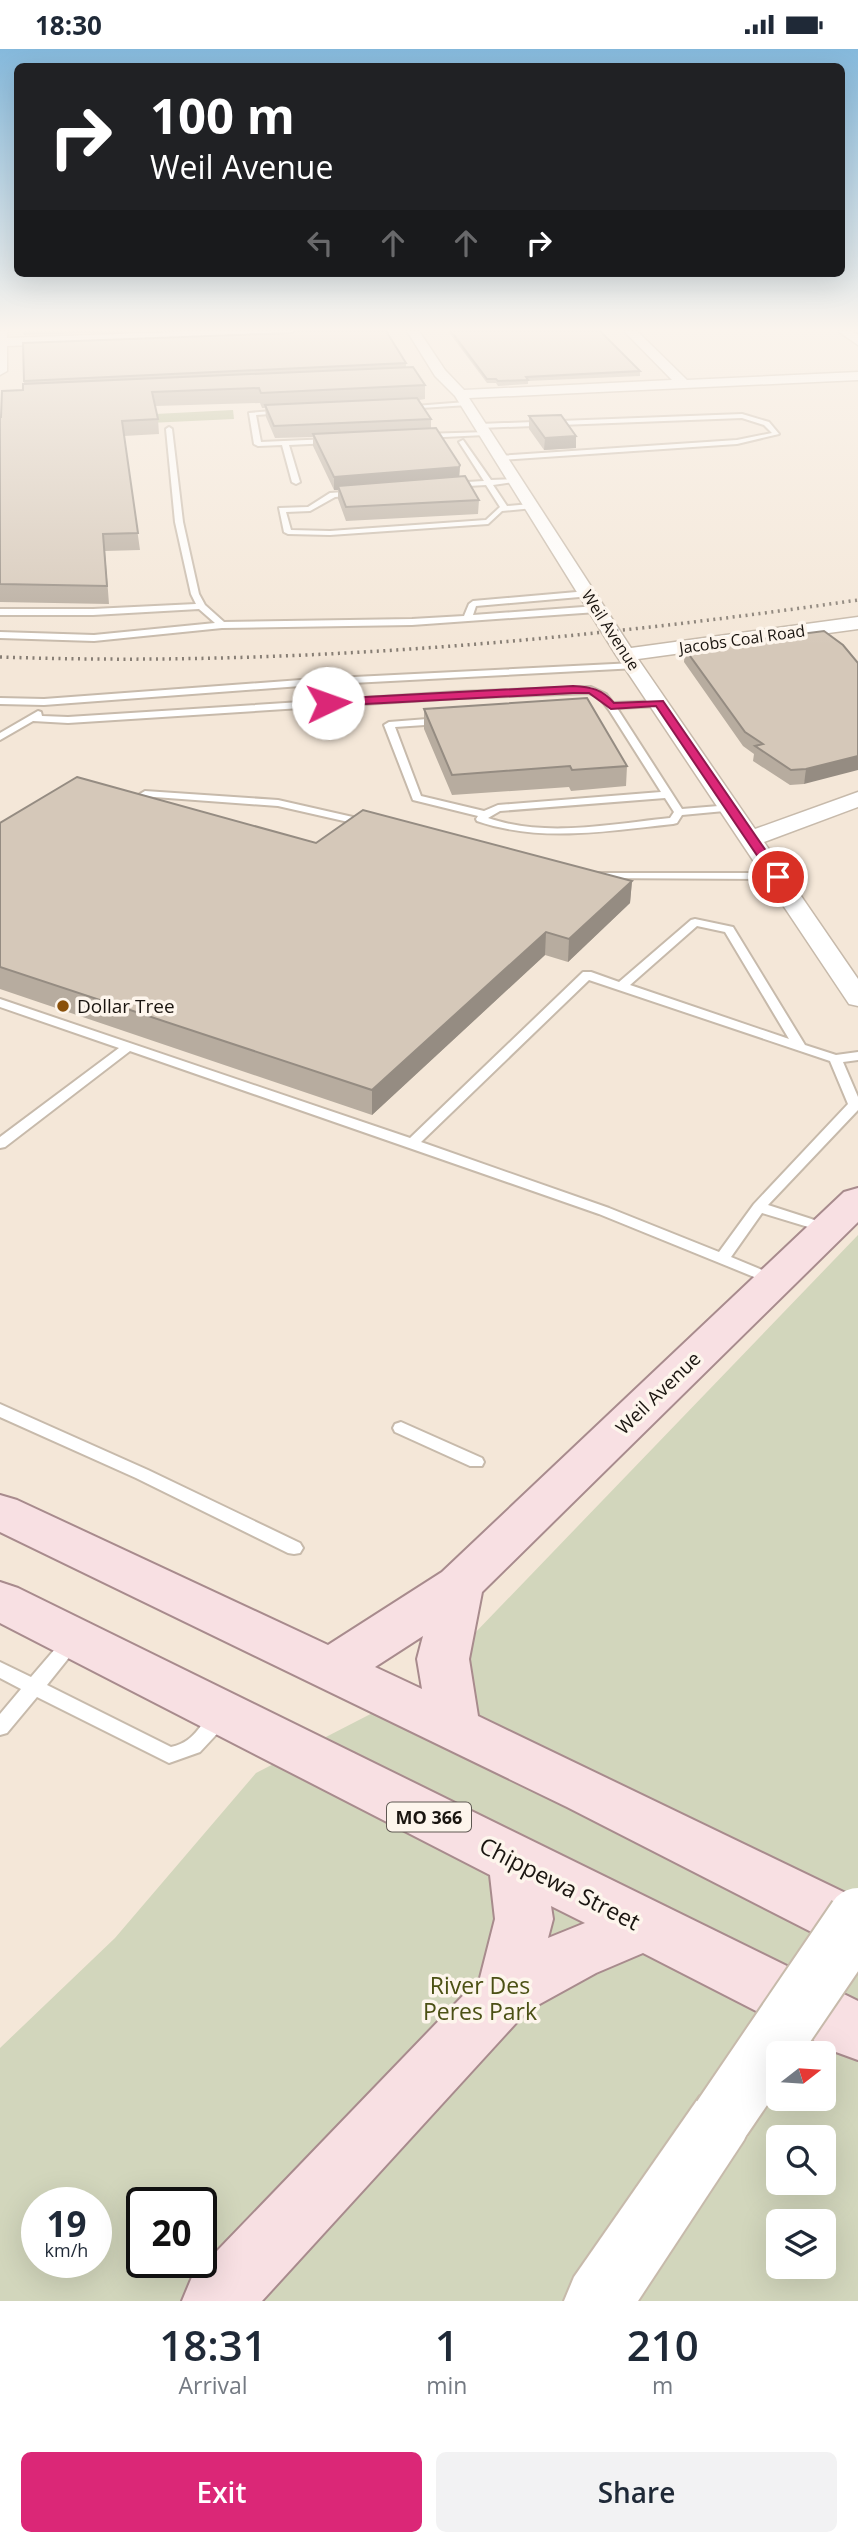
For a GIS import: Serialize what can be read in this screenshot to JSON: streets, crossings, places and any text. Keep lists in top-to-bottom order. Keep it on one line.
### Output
{"streets":{"main road":["Weil Avenue","MO 366","Chippewa Street"],"street":["Jacobs Coal Road"]},"crossings":[["Weil Avenue","Jacobs Coal Road"]],"parks":["River Des Peres Park"],"places":["Dollar Tree"],"north":"right","page":{"status":"18:30","turn":["100 m","Weil Avenue"],"speed":"19 km/h","limit":"20","eta":["18:31","Arrival","1","min","210","m"],"buttons":["Exit","Share"]}}
